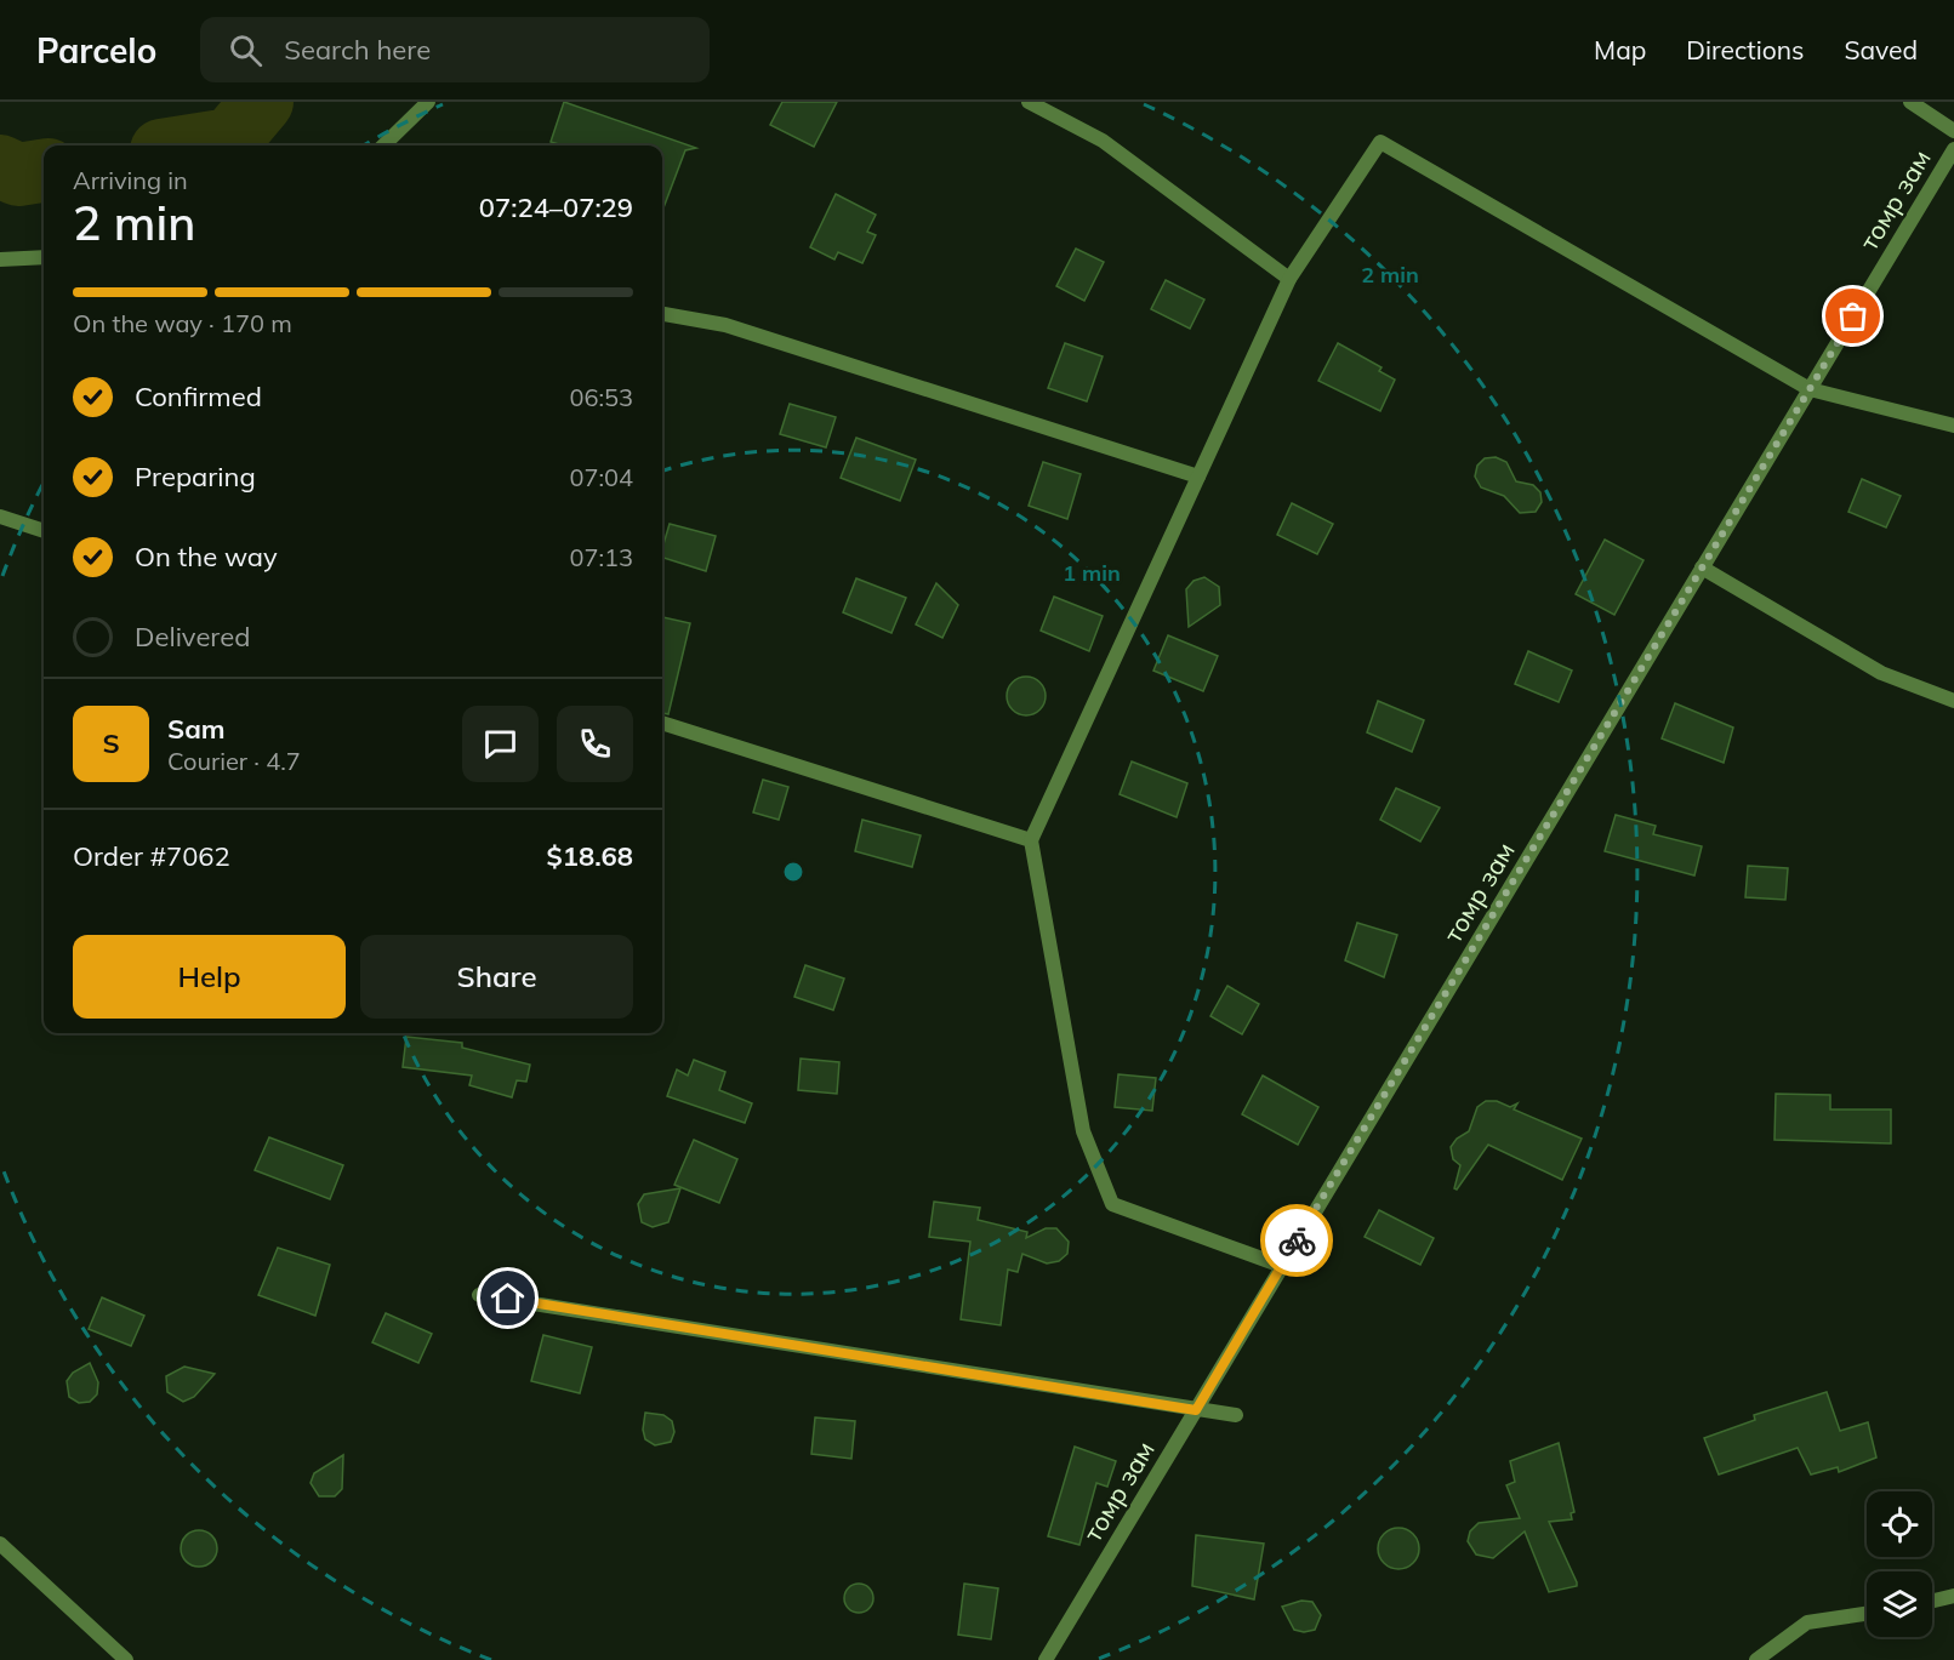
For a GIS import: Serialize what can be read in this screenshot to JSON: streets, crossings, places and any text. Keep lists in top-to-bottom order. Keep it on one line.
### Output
{"streets":{"street":["томр зам"]},"page":{"header":"Parcelo","search":"Search here","nav":["Map","Directions","Saved"],"heading":["2 min","Arriving in","07:24–07:29"],"panel":["Sam","Courier · 4.7","Order #7062","$18.68"],"bar":"On the way · 170 m","list":[["Confirmed","06:53"],["Preparing","07:04"],["On the way","07:13"],"Delivered"],"round":"S","buttons":["Help","Share"]},"rings":["2 min","1 min"]}
